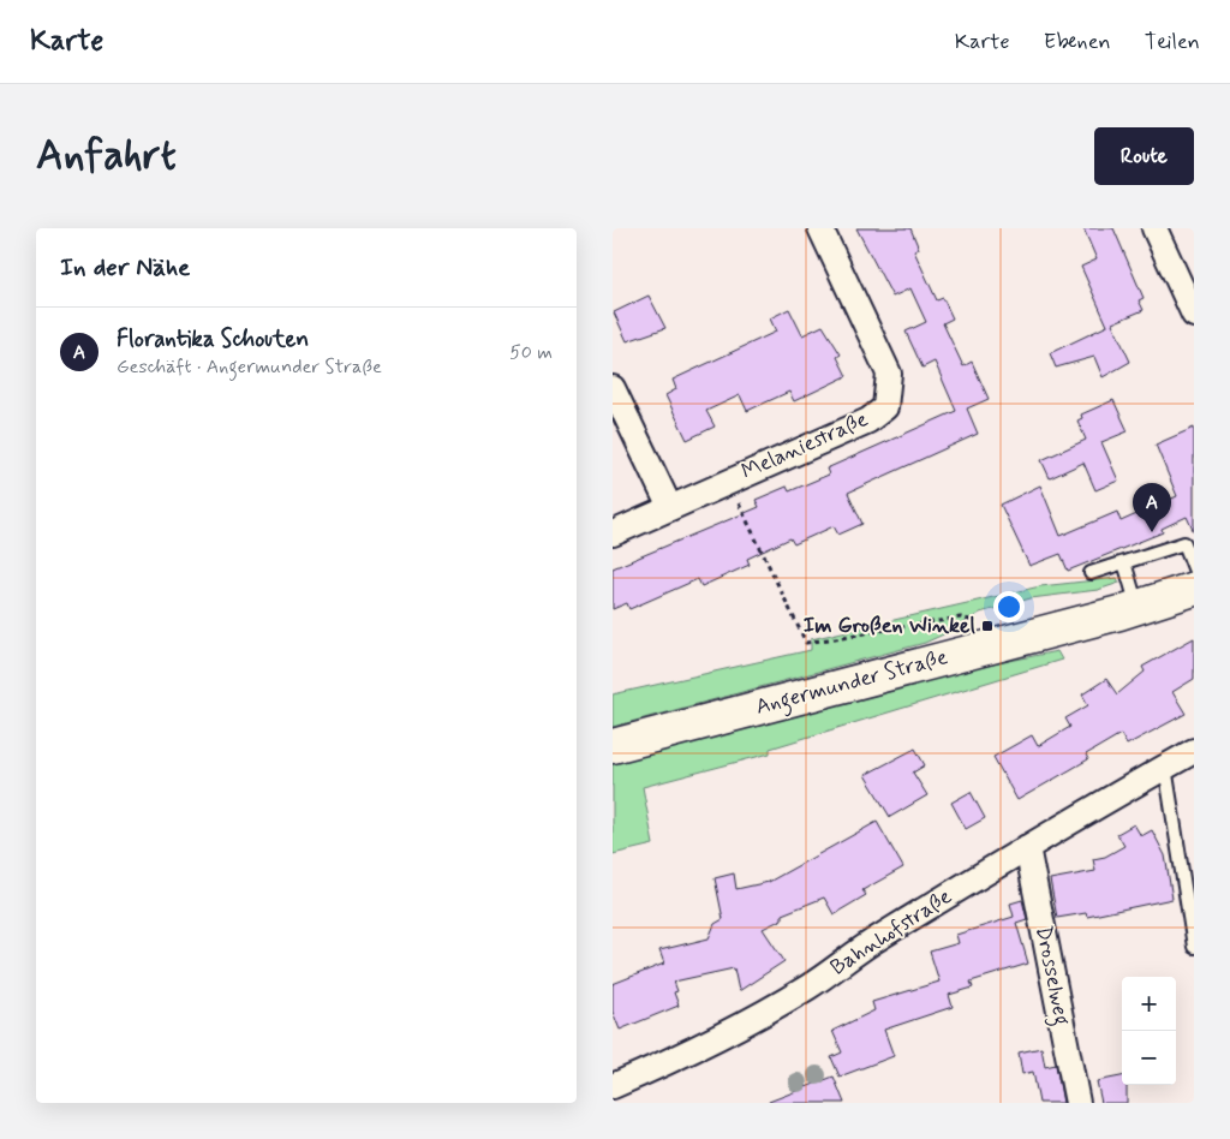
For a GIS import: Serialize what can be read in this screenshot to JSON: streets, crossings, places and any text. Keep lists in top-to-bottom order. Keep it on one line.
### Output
{"streets":{"main road":["Angermunder Straße"],"street":["Melaniestraße","Bahnhofstraße","Drosselweg"]},"crossings":[["Bahnhofstraße","Drosselweg"]],"places":{"transit":["Im Großen Winkel"]},"page":{"header":"Karte","nav":["Karte","Ebenen","Teilen"],"buttons":"Route","title":"Anfahrt","heading":"In der Nähe","list":[{"mark":"A","name":"Florantika Schouten","note":"Geschäft · Angermunder Straße","value":"50 m"}],"pins":"A","map_buttons":["+","−"]}}
